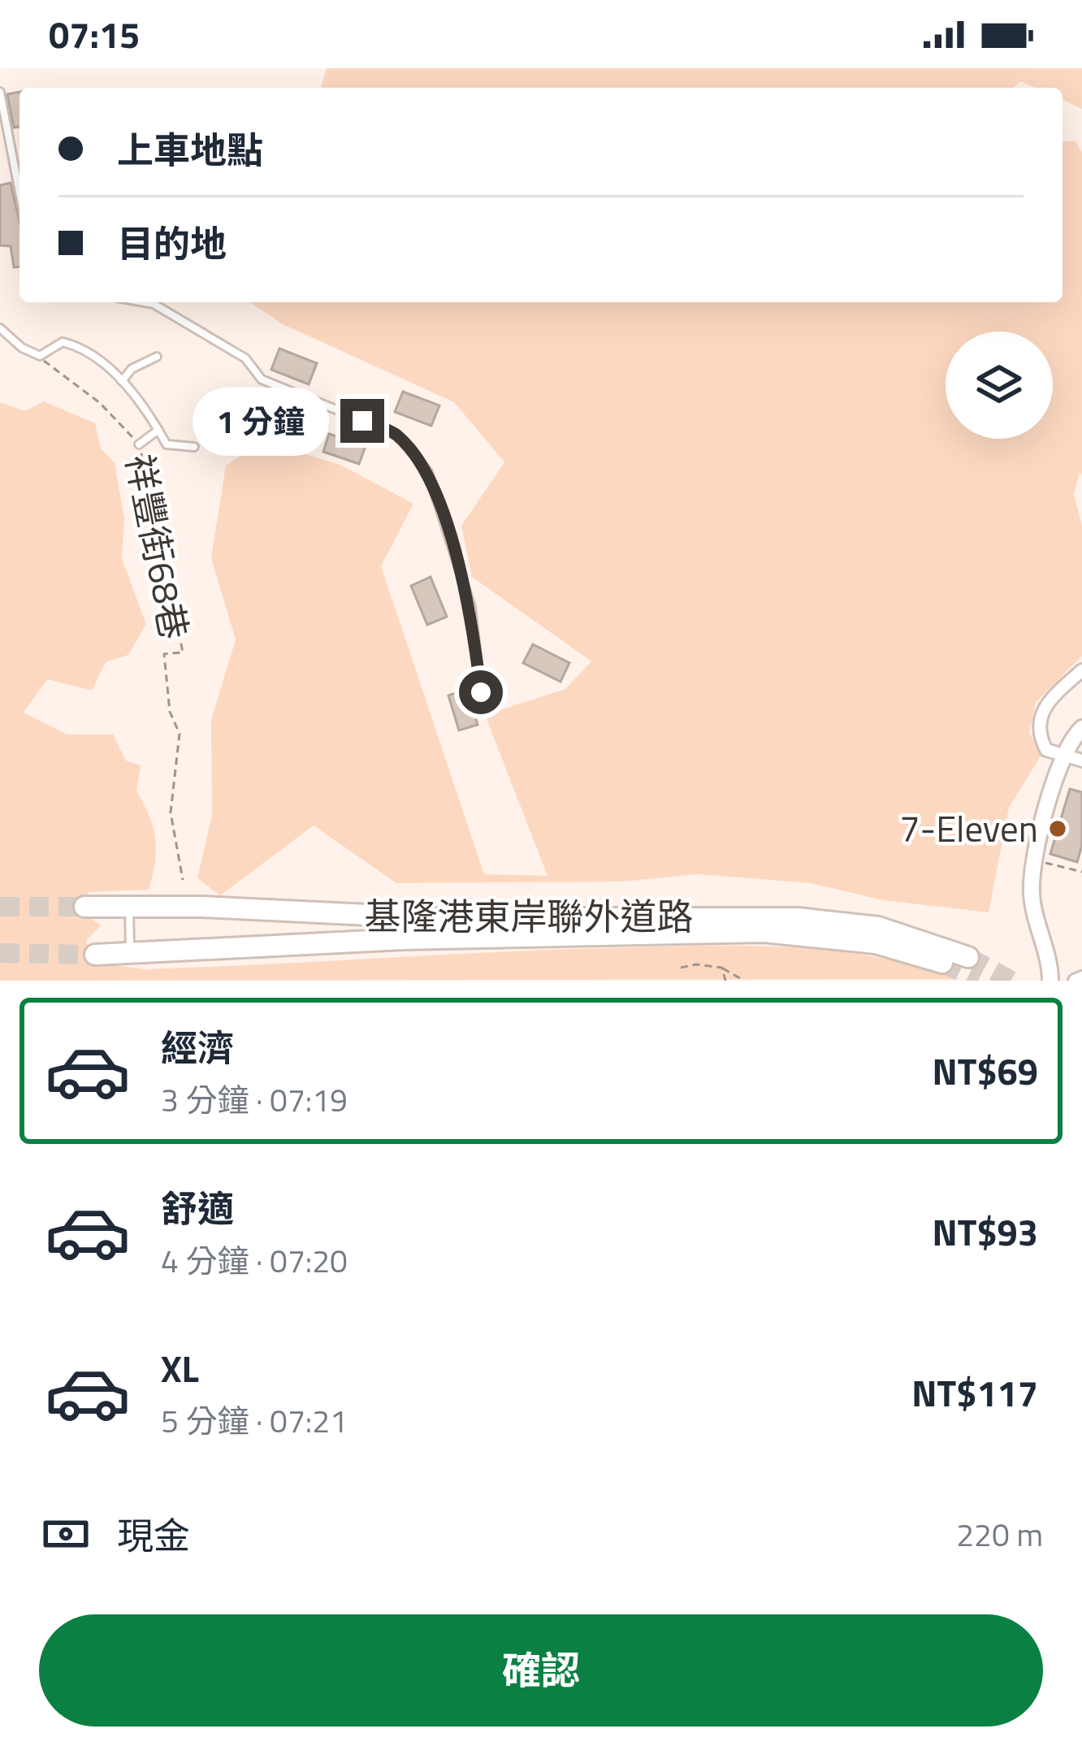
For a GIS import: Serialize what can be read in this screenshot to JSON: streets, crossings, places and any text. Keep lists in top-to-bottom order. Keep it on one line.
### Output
{"streets":{"highway":["基隆港東岸聯外道路"],"lane":["祥豐街68巷"]},"places":["7-Eleven"],"page":{"status":"07:15","banner":["上車地點","目的地"],"bubble":"1 分鐘","list":[{"name":"經濟","note":"3 分鐘 · 07:19","value":"NT$69"},{"name":"舒適","note":"4 分鐘 · 07:20","value":"NT$93"},{"name":"XL","note":"5 分鐘 · 07:21","value":"NT$117"}],"pay":["現金","220 m"],"buttons":"確認"}}
